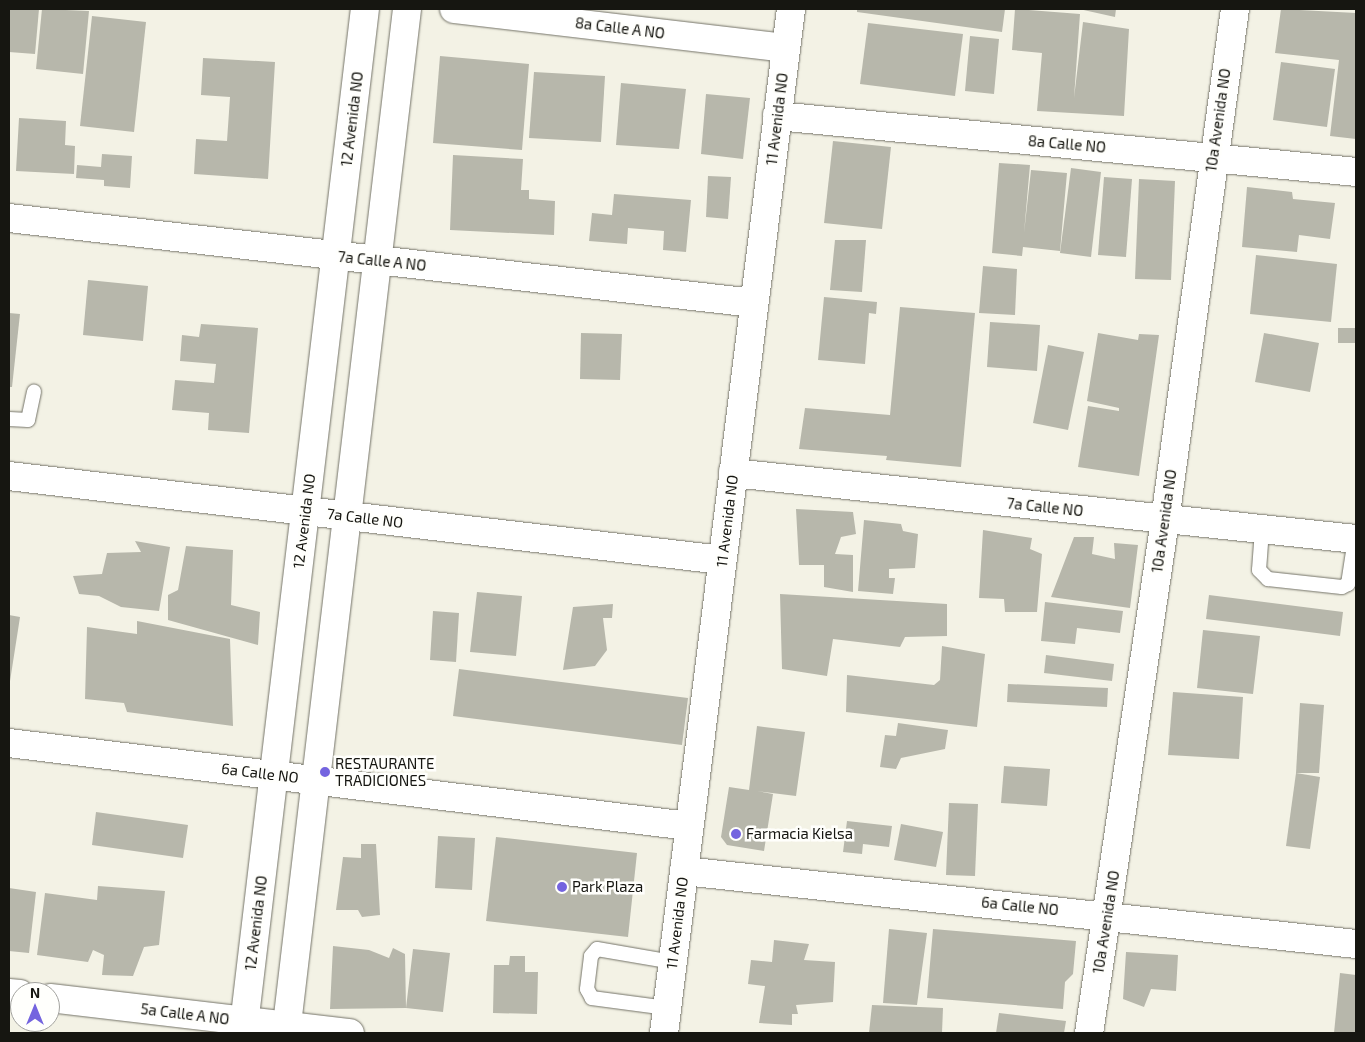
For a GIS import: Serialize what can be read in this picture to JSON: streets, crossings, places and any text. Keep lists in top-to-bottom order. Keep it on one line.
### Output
{"streets":{"street":["8a Calle A NO","12 Avenida NO","11 Avenida NO","10a Avenida NO","8a Calle NO","7a Calle A NO","7a Calle NO","6a Calle NO","5a Calle A NO"]},"crossings":[["8a Calle A NO","11 Avenida NO"],["12 Avenida NO","7a Calle A NO"],["12 Avenida NO","7a Calle NO"],["12 Avenida NO","6a Calle NO"],["12 Avenida NO","5a Calle A NO"],["11 Avenida NO","8a Calle NO"],["11 Avenida NO","7a Calle A NO"],["11 Avenida NO","7a Calle NO"],["11 Avenida NO","6a Calle NO"],["10a Avenida NO","8a Calle NO"],["10a Avenida NO","7a Calle NO"],["10a Avenida NO","6a Calle NO"]],"places":["RESTAURANTE TRADICIONES","Farmacia Kielsa","Park Plaza"],"north":"top"}
